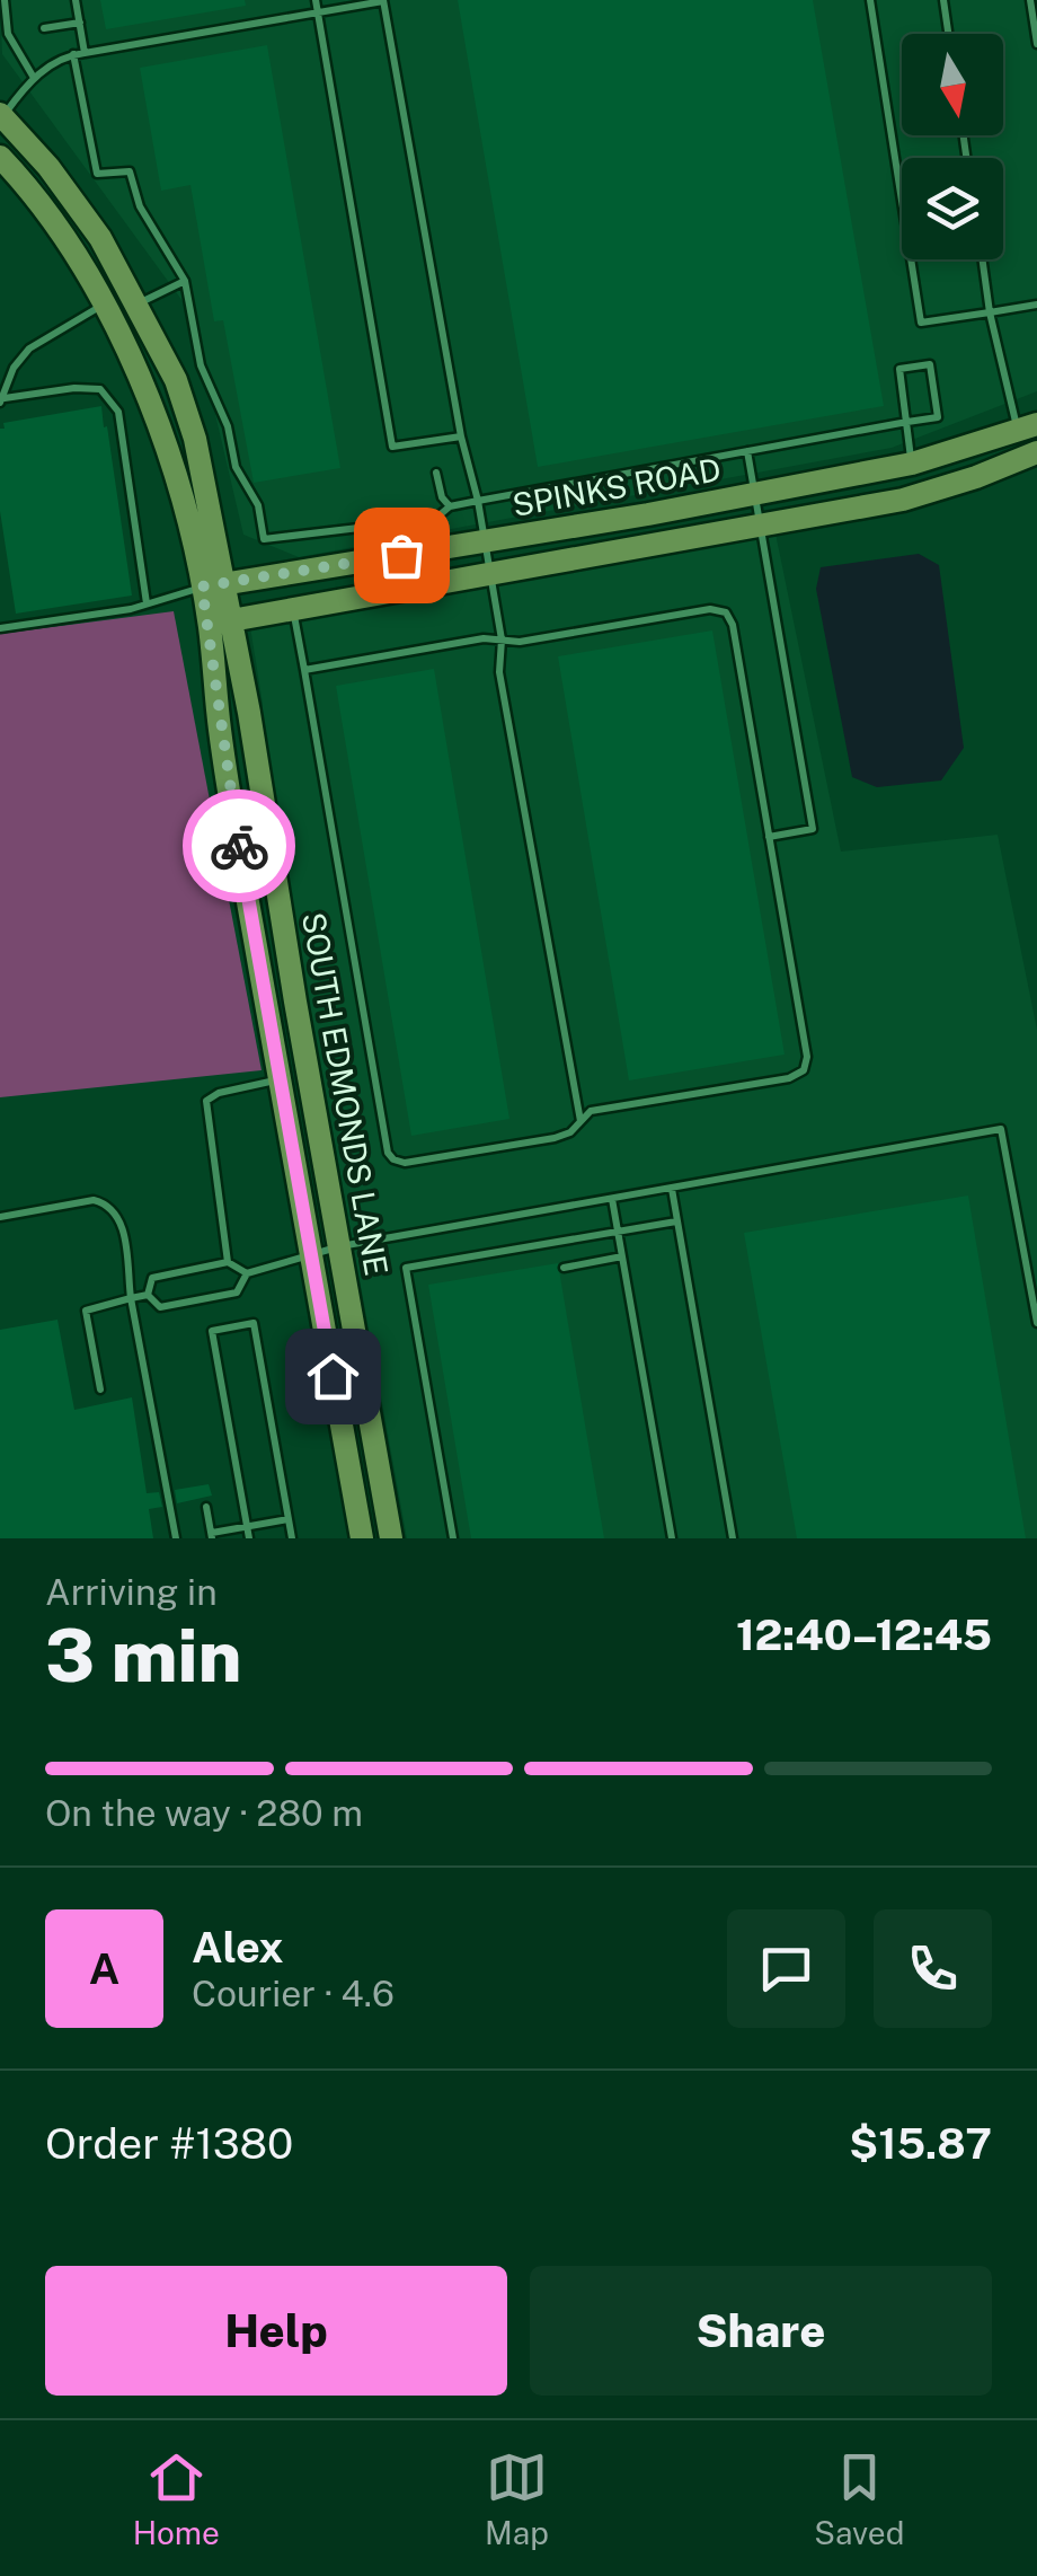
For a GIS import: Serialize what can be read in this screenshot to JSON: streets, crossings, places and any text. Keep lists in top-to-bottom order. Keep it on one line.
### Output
{"streets":{"main road":["SPINKS ROAD","SOUTH EDMONDS LANE"]},"crossings":[["SPINKS ROAD","SOUTH EDMONDS LANE"]],"north":"bottom","page":{"heading":["3 min","Arriving in","12:40–12:45"],"panel":["Alex","Courier · 4.6","Order #1380","$15.87"],"bar":"On the way · 280 m","round":"A","buttons":["Help","Share"],"tabs":["Home","Map","Saved"]}}
